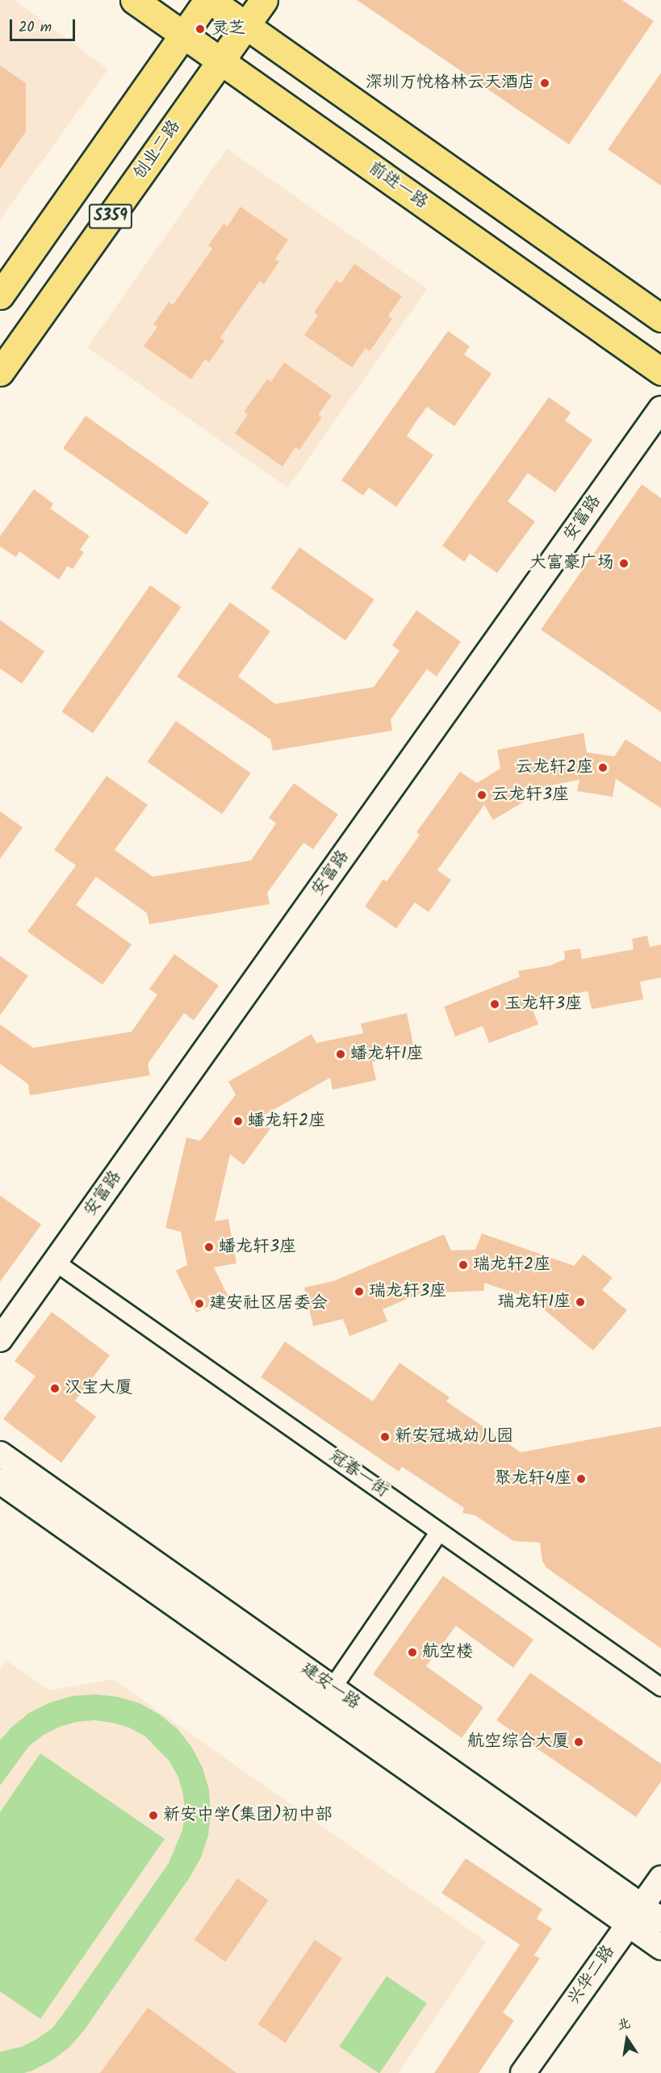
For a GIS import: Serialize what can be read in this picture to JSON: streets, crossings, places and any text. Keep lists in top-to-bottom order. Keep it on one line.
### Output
{"streets":{"main road":["创业二路","前进一路","S359","安富路","建安一路","兴华二路"],"street":["冠春一街"]},"crossings":[["创业二路","前进一路"],["前进一路","S359"],["安富路","冠春一街"],["建安一路","兴华二路"]],"places":["灵芝","深圳万悦格林云天酒店","大富豪广场","云龙轩2座","云龙轩3座","玉龙轩3座","蟠龙轩1座","蟠龙轩2座","蟠龙轩3座","瑞龙轩2座","瑞龙轩3座","瑞龙轩1座","建安社区居委会","汉宝大厦","新安冠城幼儿园","聚龙轩4座","航空楼","航空综合大厦","新安中学(集团)初中部"],"scale_bar":"20 m","north":"top"}
